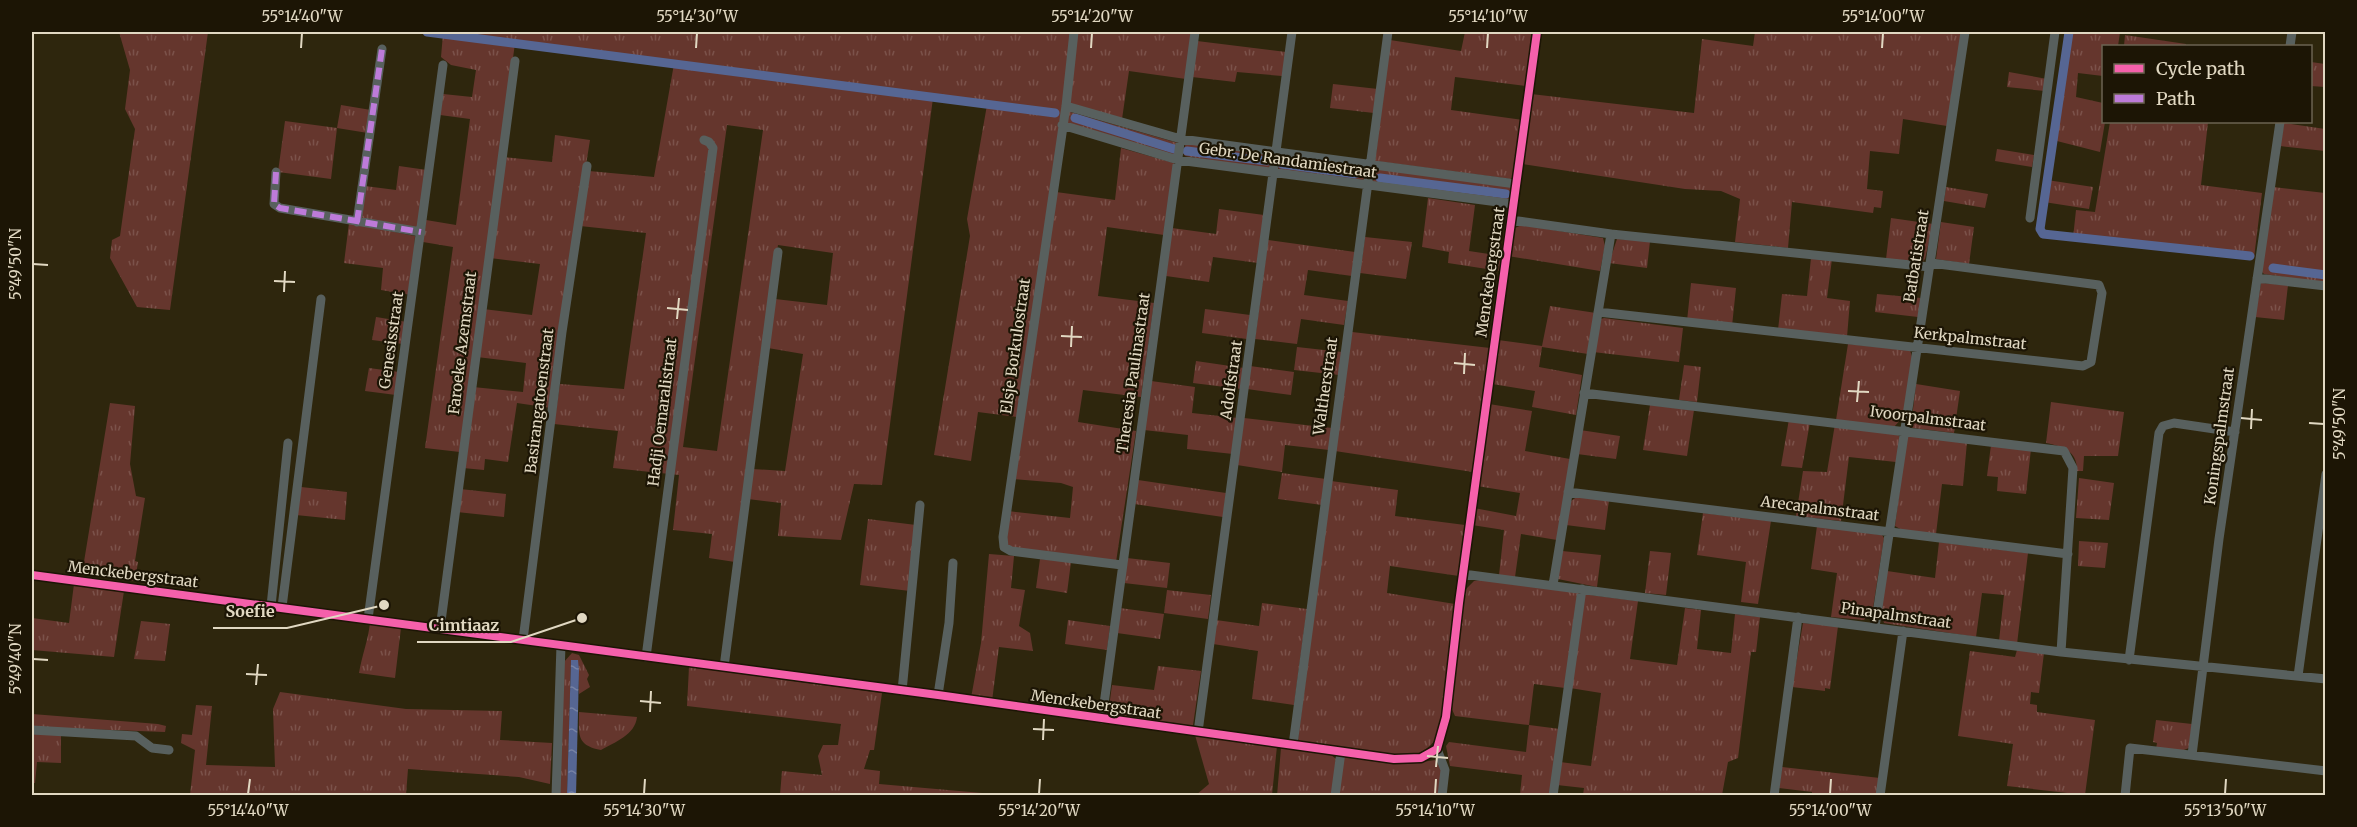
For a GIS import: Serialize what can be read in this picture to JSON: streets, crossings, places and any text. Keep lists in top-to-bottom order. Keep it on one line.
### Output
{"streets":{"street":["Gebr. De Randamiestraat","Batbatistraat","Menckebergstraat","Kerkpalmstraat","Genesisstraat","Faroeke Azemstraat","Elsje Borkulostraat","Theresia Paulinastraat","Adolfstraat","Waltherstraat","Basirangatoenstraat","Hadji Oemaralistraat","Ivoorpalmstraat","Koningspalmstraat","Arecapalmstraat","Pinapalmstraat"]},"crossings":[["Gebr. De Randamiestraat","Menckebergstraat"],["Gebr. De Randamiestraat","Elsje Borkulostraat"],["Gebr. De Randamiestraat","Theresia Paulinastraat"],["Gebr. De Randamiestraat","Adolfstraat"],["Gebr. De Randamiestraat","Waltherstraat"],["Batbatistraat","Kerkpalmstraat"],["Batbatistraat","Ivoorpalmstraat"],["Batbatistraat","Arecapalmstraat"],["Batbatistraat","Pinapalmstraat"],["Menckebergstraat","Genesisstraat"],["Menckebergstraat","Faroeke Azemstraat"],["Menckebergstraat","Theresia Paulinastraat"],["Menckebergstraat","Adolfstraat"],["Menckebergstraat","Waltherstraat"],["Menckebergstraat","Basirangatoenstraat"],["Menckebergstraat","Hadji Oemaralistraat"],["Menckebergstraat","Pinapalmstraat"],["Elsje Borkulostraat","Theresia Paulinastraat"],["Ivoorpalmstraat","Arecapalmstraat"],["Ivoorpalmstraat","Pinapalmstraat"],["Koningspalmstraat","Pinapalmstraat"]],"places":["Soefie","Cimtiaaz"],"legend":["Cycle path","Path"],"coordinates":["55°14'40\"W","55°14'30\"W","55°14'20\"W","55°14'10\"W","55°14'00\"W","5°49'50\"N","5°49'40\"N","55°13'50\"W"]}
